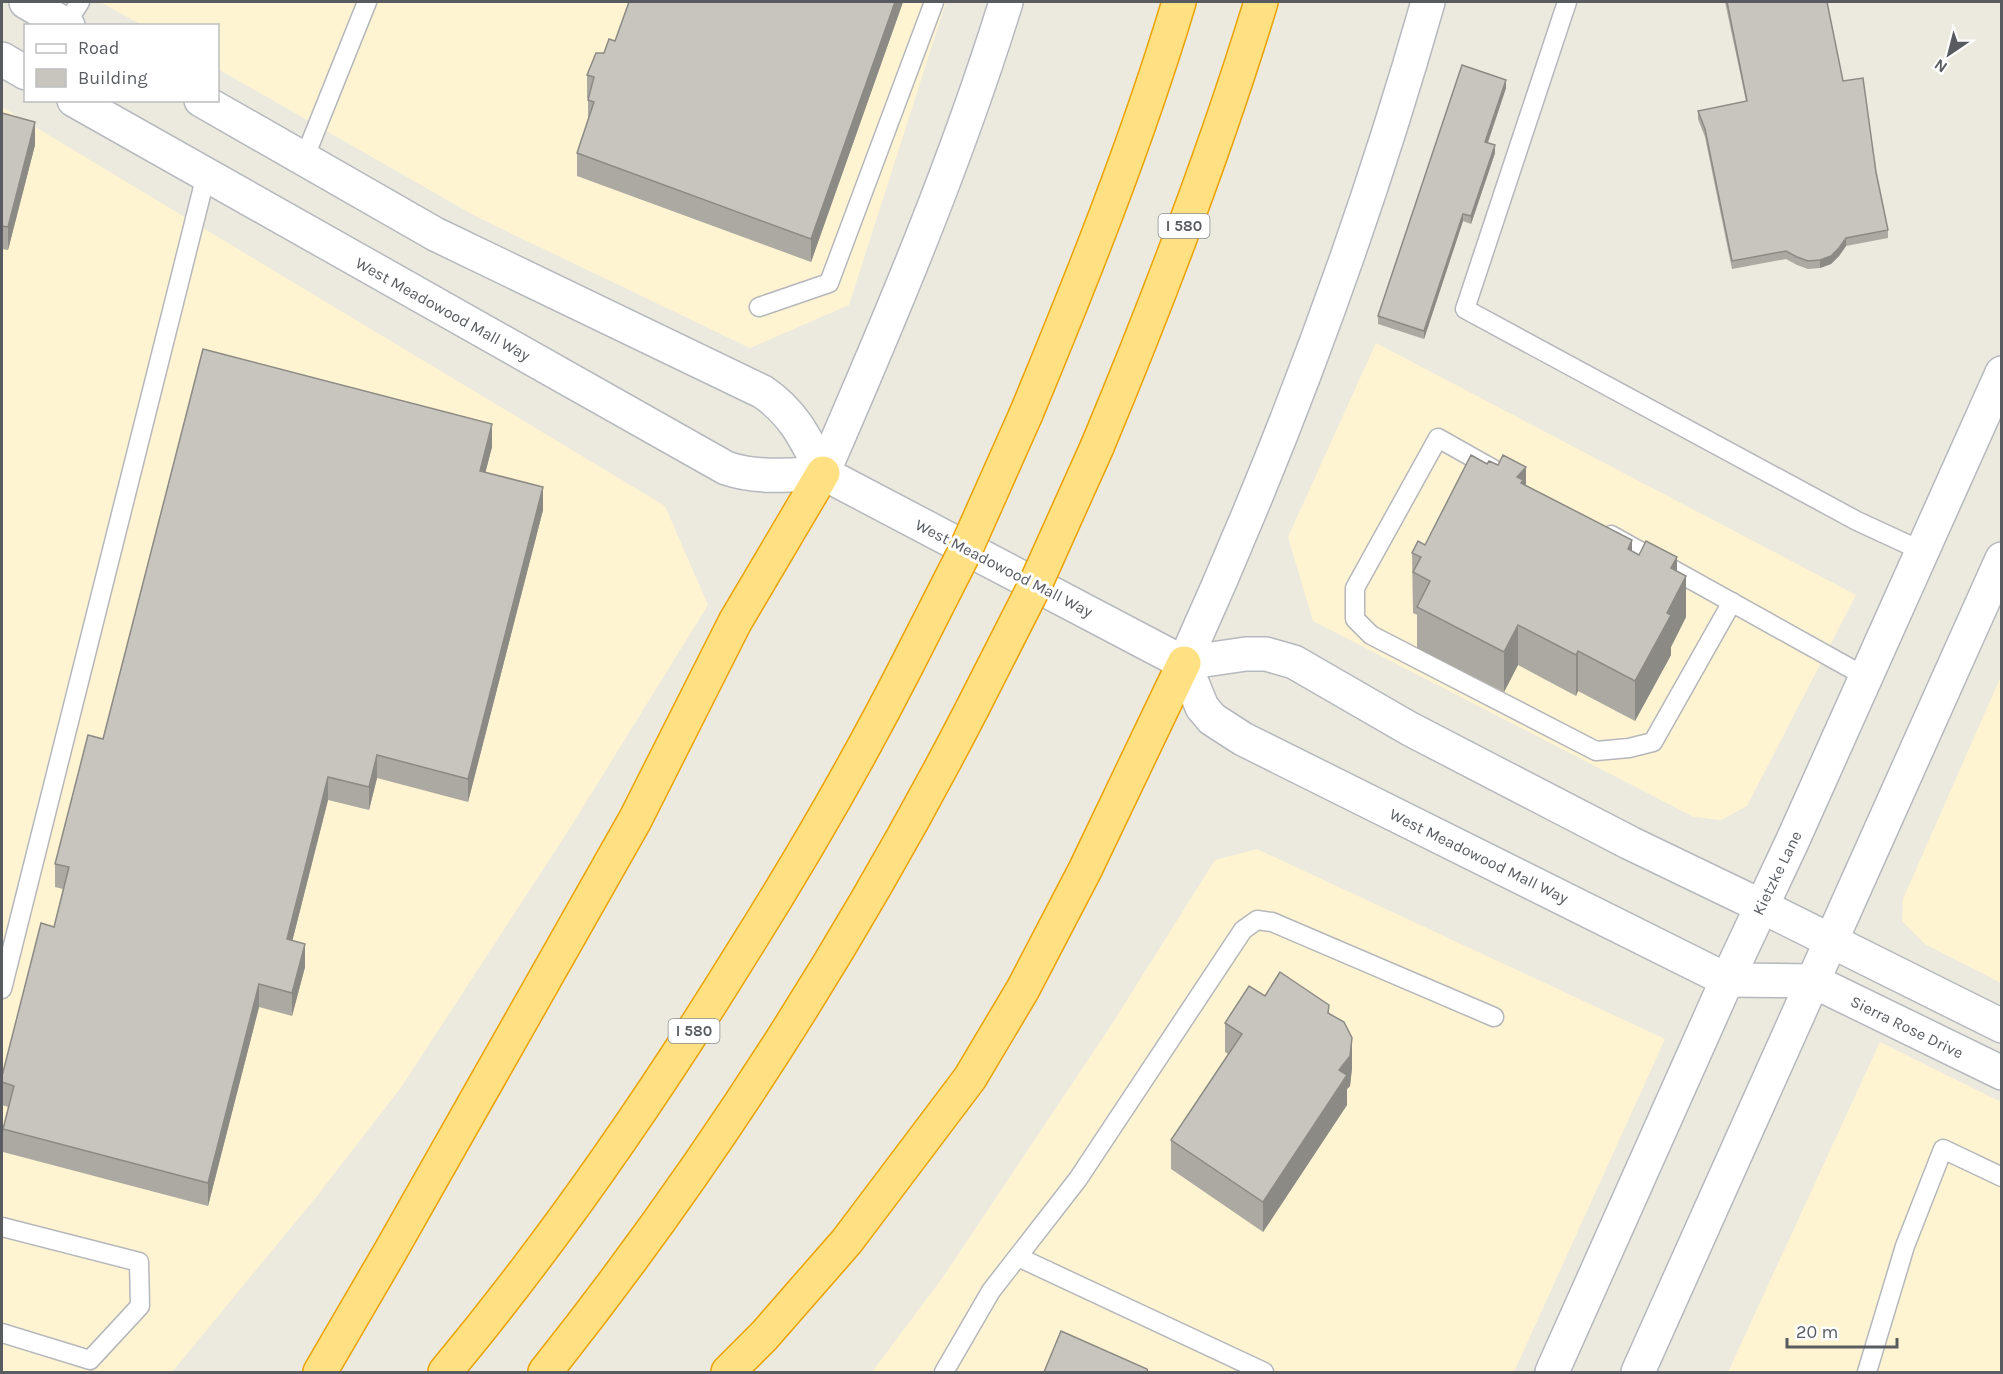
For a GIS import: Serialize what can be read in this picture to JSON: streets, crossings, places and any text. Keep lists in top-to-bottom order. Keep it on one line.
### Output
{"streets":{"highway":["I 580"],"main road":["West Meadowood Mall Way","Kietzke Lane","Sierra Rose Drive"]},"crossings":[["West Meadowood Mall Way","Kietzke Lane"],["West Meadowood Mall Way","Sierra Rose Drive"]],"legend":["Road","Building"],"scale_bar":"20 m","north":"bottom left"}
